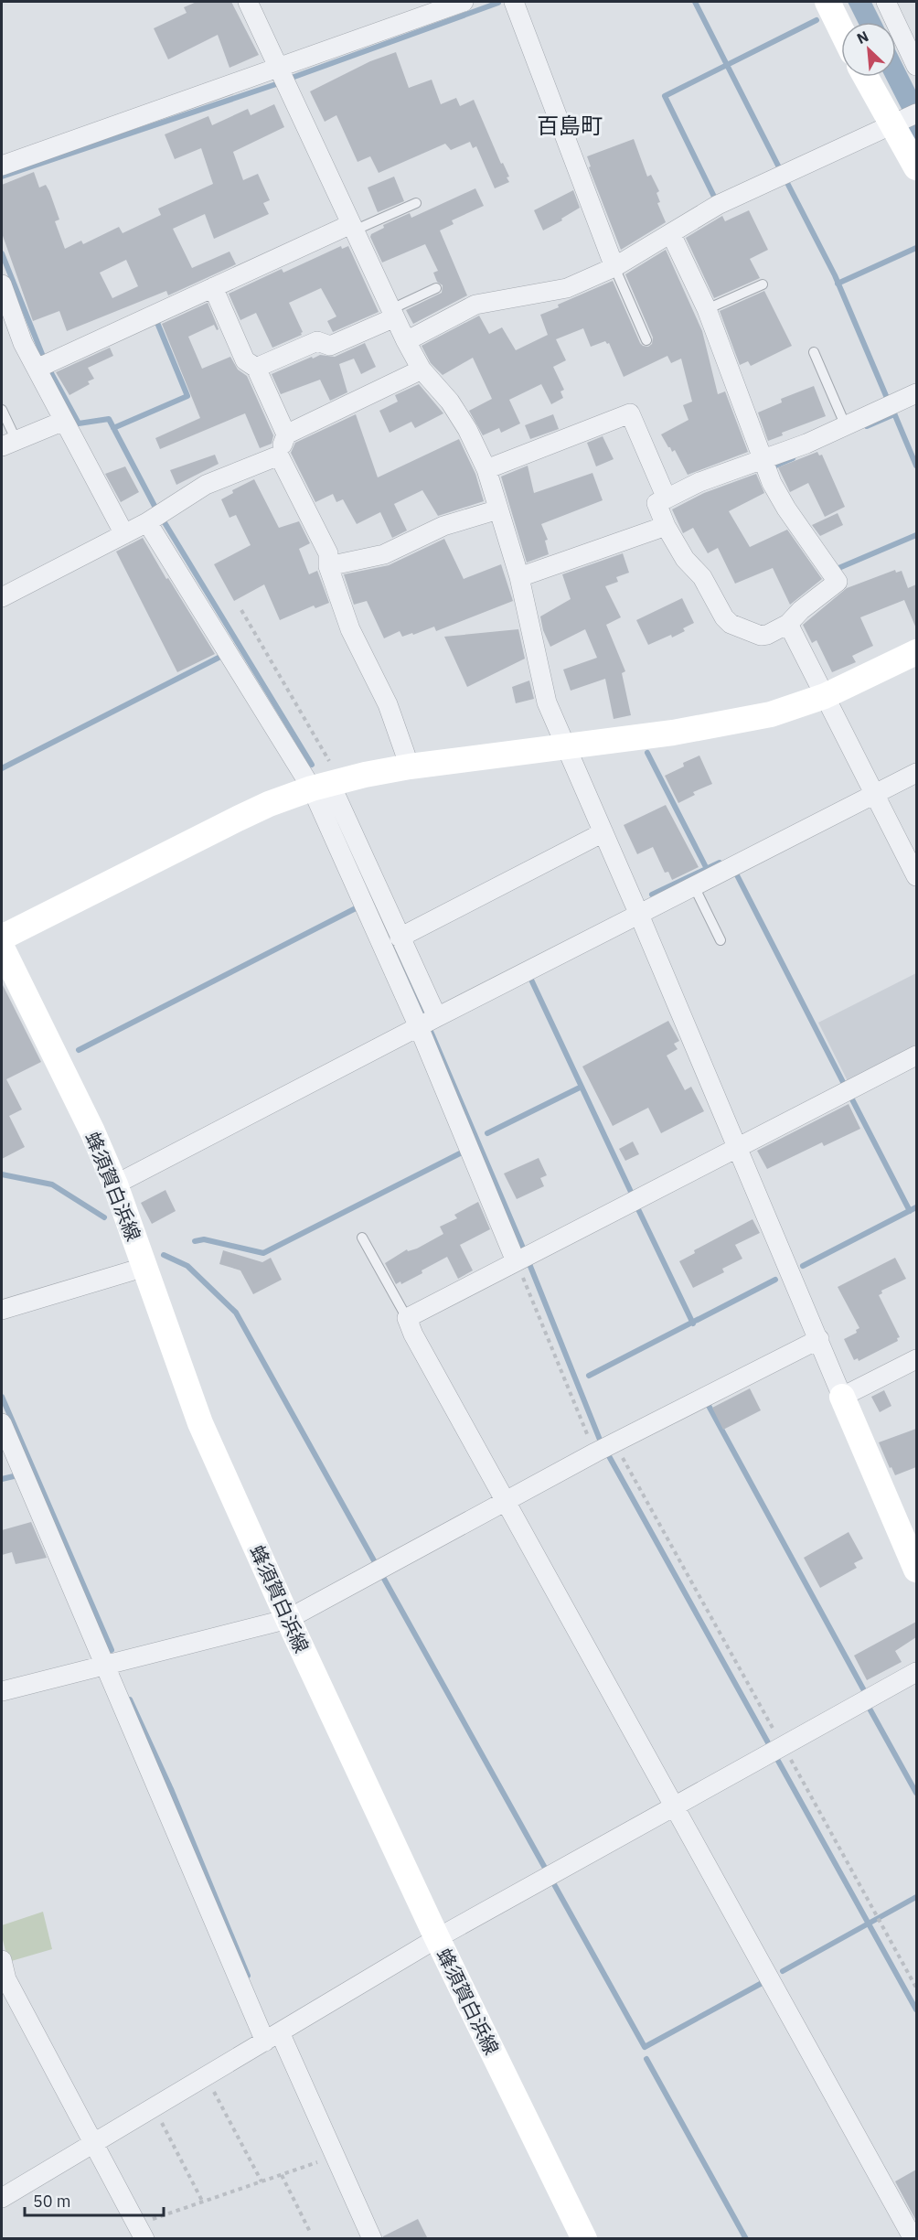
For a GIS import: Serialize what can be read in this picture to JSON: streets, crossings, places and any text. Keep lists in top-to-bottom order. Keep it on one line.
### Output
{"streets":{"main road":["蜂須賀白浜線"]},"districts":["百島町"],"scale_bar":"50 m","north":"top left"}
